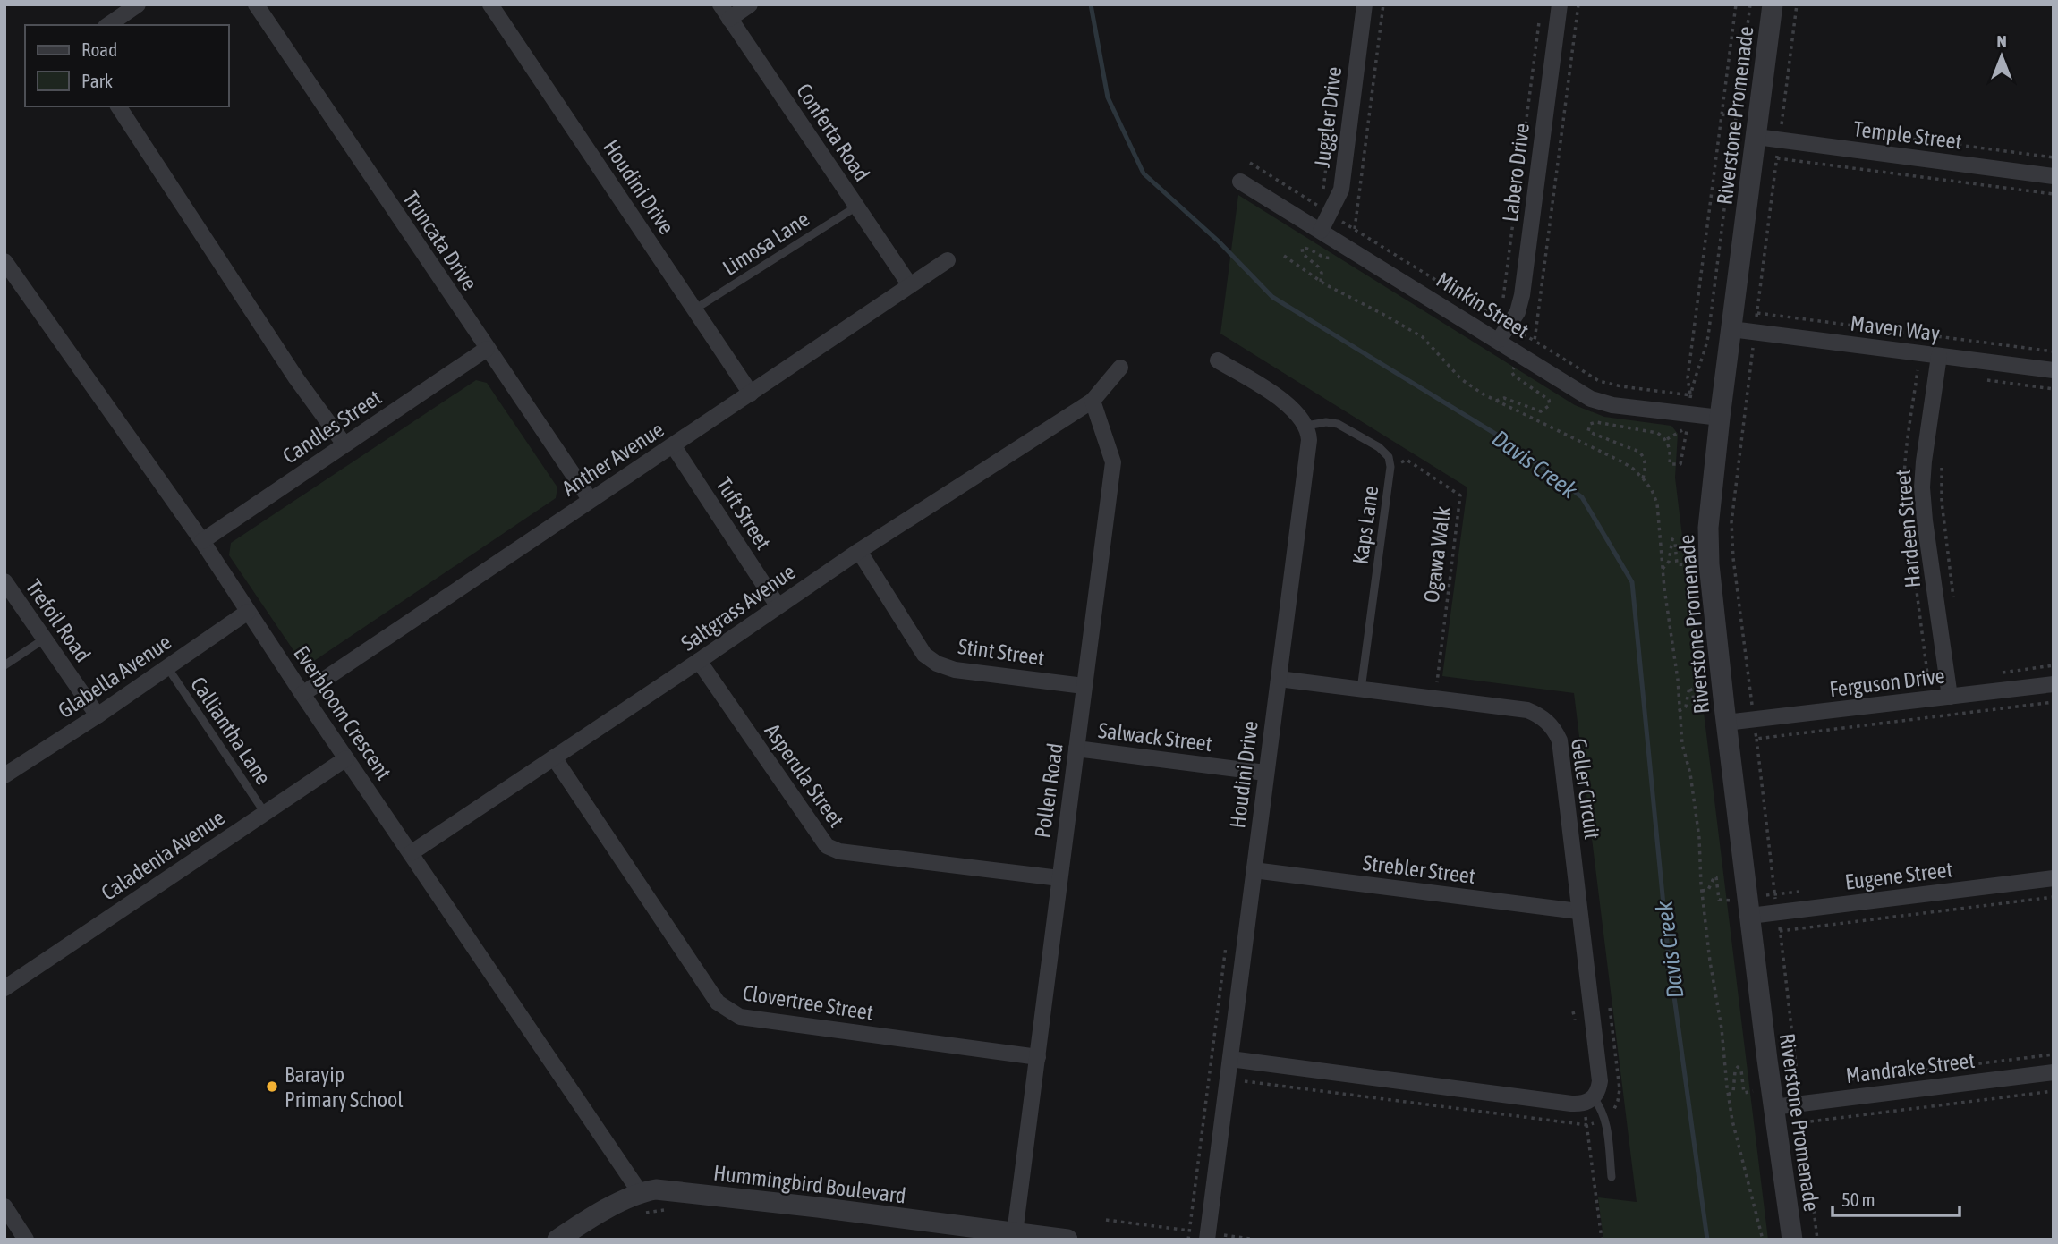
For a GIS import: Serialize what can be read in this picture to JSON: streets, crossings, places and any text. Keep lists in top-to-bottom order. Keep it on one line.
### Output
{"streets":{"street":["Riverstone Promenade","Juggler Drive","Conferta Road","Temple Street","Labero Drive","Houdini Drive","Truncata Drive","Minkin Street","Maven Way","Candles Street","Anther Avenue","Tuft Street","Hardeen Street","Saltgrass Avenue","Trefoil Road","Stint Street","Glabella Avenue","Ferguson Drive","Everbloom Crescent","Salwack Street","Asperula Street","Geller Circuit","Pollen Road","Caladenia Avenue","Strebler Street","Eugene Street","Clovertree Street","Mandrake Street","Hummingbird Boulevard"],"lane":["Limosa Lane","Kaps Lane","Calliantha Lane"],"path":["Ogawa Walk"]},"crossings":[["Riverstone Promenade","Temple Street"],["Riverstone Promenade","Minkin Street"],["Riverstone Promenade","Maven Way"],["Riverstone Promenade","Ferguson Drive"],["Riverstone Promenade","Eugene Street"],["Riverstone Promenade","Mandrake Street"],["Juggler Drive","Minkin Street"],["Conferta Road","Limosa Lane"],["Conferta Road","Anther Avenue"],["Labero Drive","Minkin Street"],["Houdini Drive","Limosa Lane"],["Houdini Drive","Anther Avenue"],["Houdini Drive","Kaps Lane"],["Houdini Drive","Salwack Street"],["Houdini Drive","Geller Circuit"],["Houdini Drive","Strebler Street"],["Truncata Drive","Candles Street"],["Truncata Drive","Anther Avenue"],["Maven Way","Hardeen Street"],["Candles Street","Everbloom Crescent"],["Anther Avenue","Tuft Street"],["Anther Avenue","Everbloom Crescent"],["Tuft Street","Saltgrass Avenue"],["Kaps Lane","Ogawa Walk"],["Kaps Lane","Geller Circuit"],["Hardeen Street","Ferguson Drive"],["Ogawa Walk","Geller Circuit"],["Saltgrass Avenue","Stint Street"],["Saltgrass Avenue","Everbloom Crescent"],["Saltgrass Avenue","Asperula Street"],["Saltgrass Avenue","Pollen Road"],["Saltgrass Avenue","Clovertree Street"],["Trefoil Road","Glabella Avenue"],["Stint Street","Pollen Road"],["Glabella Avenue","Everbloom Crescent"],["Glabella Avenue","Calliantha Lane"],["Everbloom Crescent","Caladenia Avenue"],["Everbloom Crescent","Hummingbird Boulevard"],["Calliantha Lane","Caladenia Avenue"],["Salwack Street","Pollen Road"],["Asperula Street","Pollen Road"],["Geller Circuit","Strebler Street"],["Pollen Road","Clovertree Street"],["Pollen Road","Hummingbird Boulevard"]],"water":["Davis Creek"],"places":["Barayip Primary School"],"legend":["Road","Park"],"scale_bar":"50 m","north":"top"}
